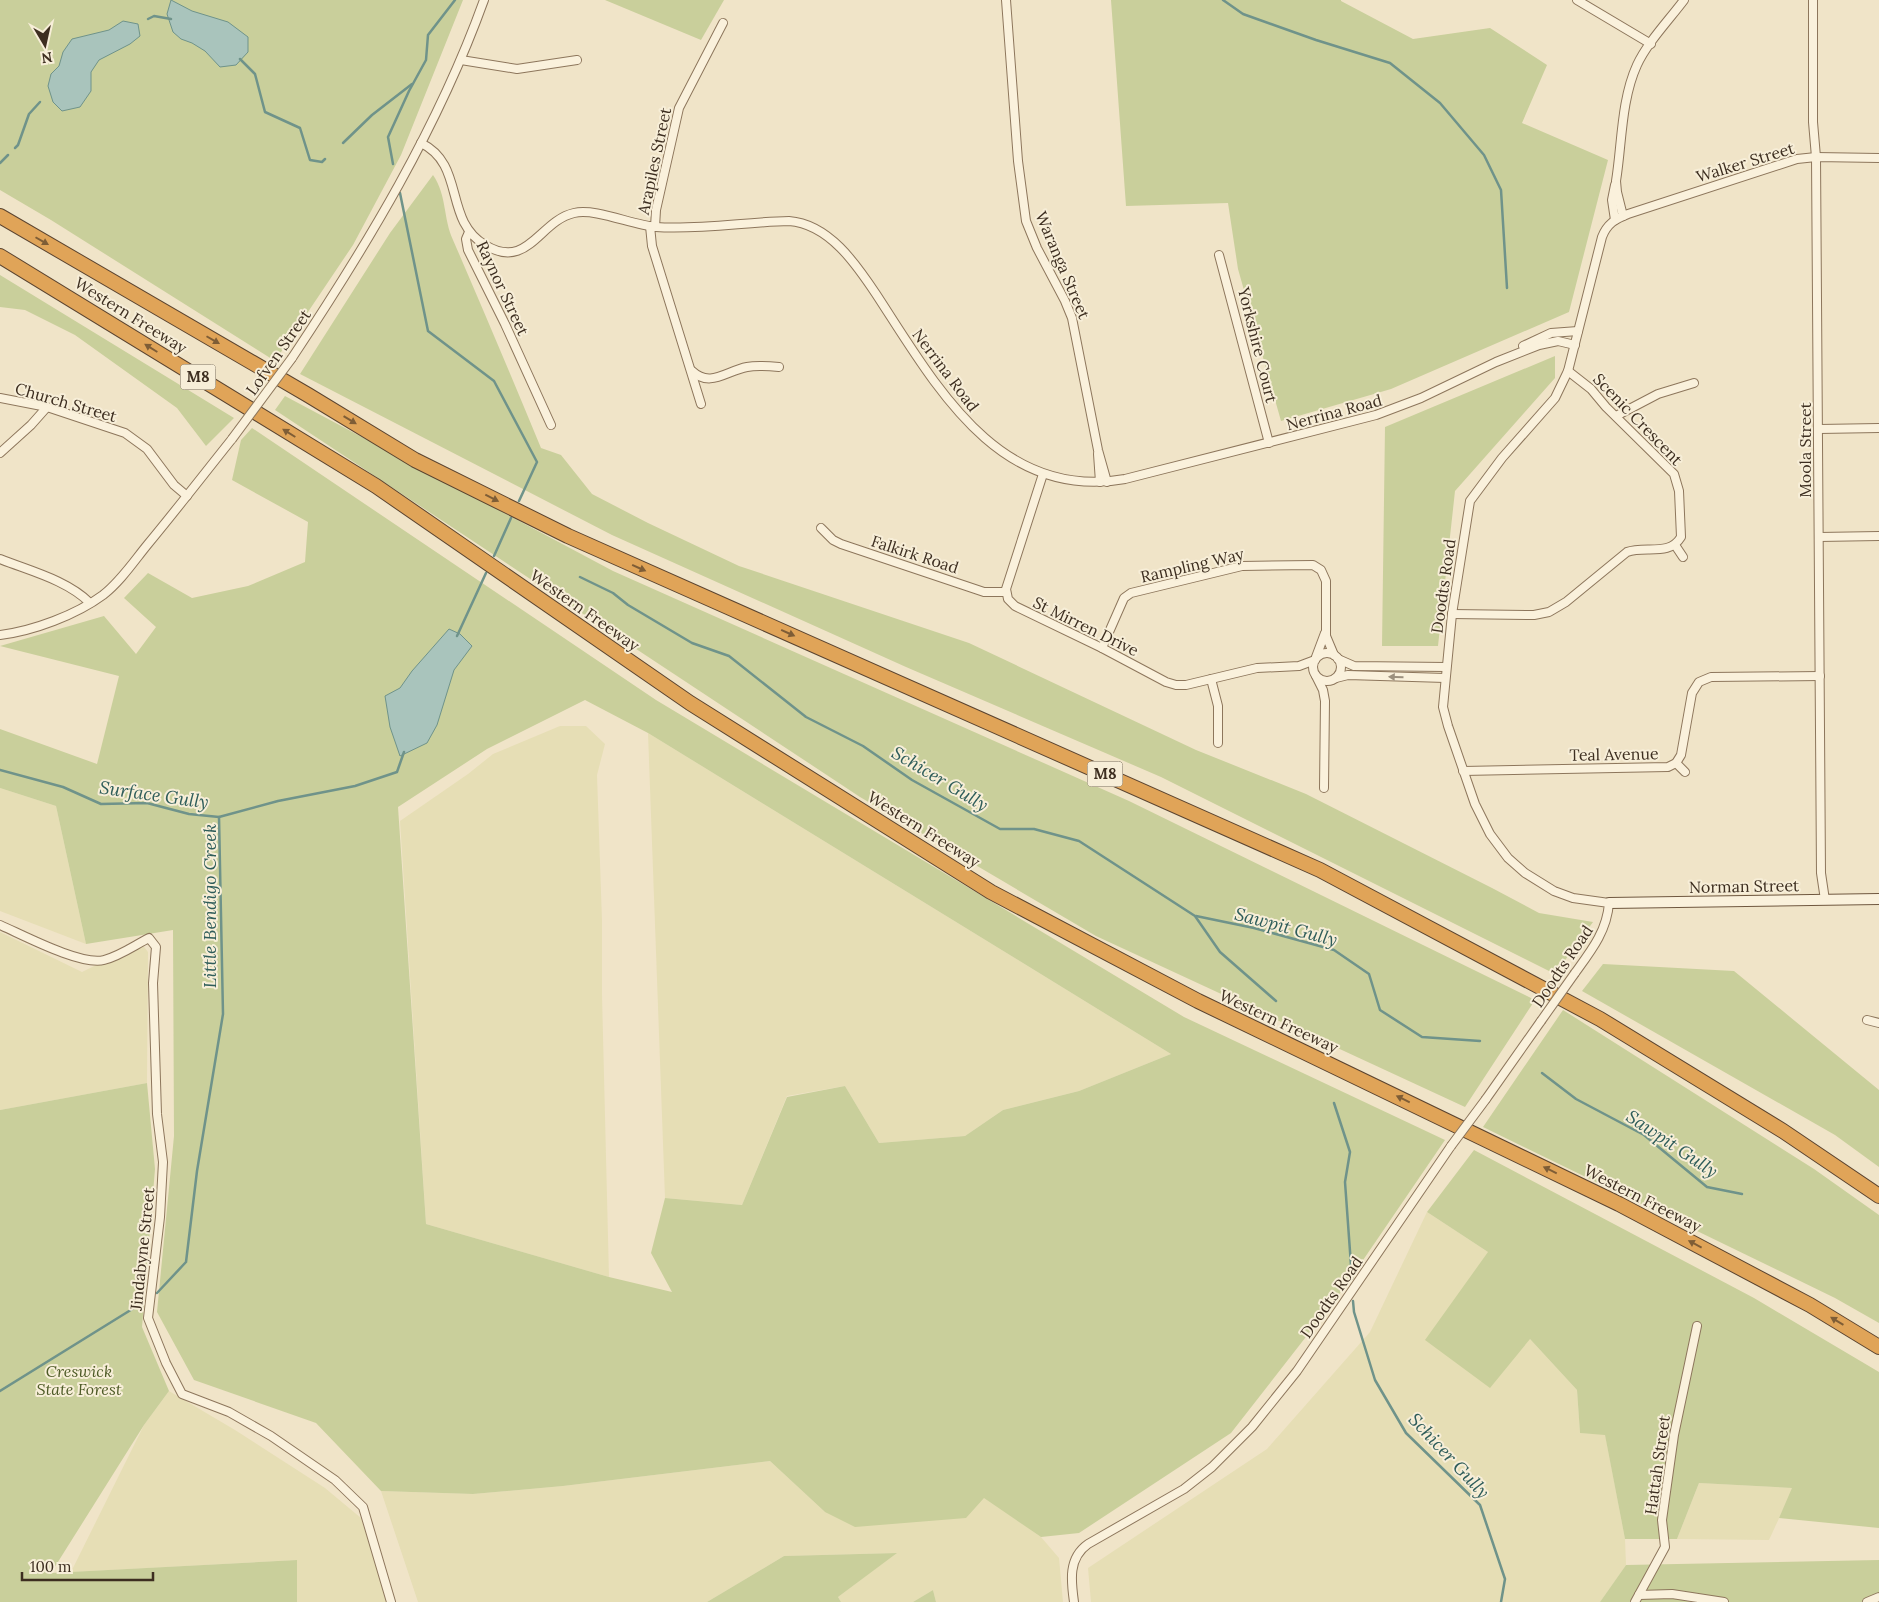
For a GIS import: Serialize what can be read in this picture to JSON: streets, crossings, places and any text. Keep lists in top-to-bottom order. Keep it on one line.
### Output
{"streets":{"highway":["Western Freeway","M8"],"street":["Arapiles Street","Walker Street","Waranga Street","Raynor Street","Yorkshire Court","Lofven Street","Nerrina Road","Church Street","Scenic Crescent","Moola Street","Falkirk Road","Rampling Way","Doodts Road","St Mirren Drive","Teal Avenue","Norman Street","Jindabyne Street","Hattah Street"]},"crossings":[["Arapiles Street","Nerrina Road"],["Walker Street","Moola Street"],["Walker Street","Doodts Road"],["Waranga Street","Nerrina Road"],["Raynor Street","Lofven Street"],["Raynor Street","Nerrina Road"],["Yorkshire Court","Nerrina Road"],["Lofven Street","Church Street"],["Nerrina Road","Doodts Road"],["Scenic Crescent","Doodts Road"],["Moola Street","Teal Avenue"],["Moola Street","Norman Street"],["Falkirk Road","St Mirren Drive"],["Rampling Way","St Mirren Drive"],["Doodts Road","Teal Avenue"],["Doodts Road","Norman Street"]],"water":["Schicer Gully","Surface Gully","Little Bendigo Creek","Sawpit Gully"],"parks":["Creswick State Forest"],"scale_bar":"100 m","north":"bottom"}
